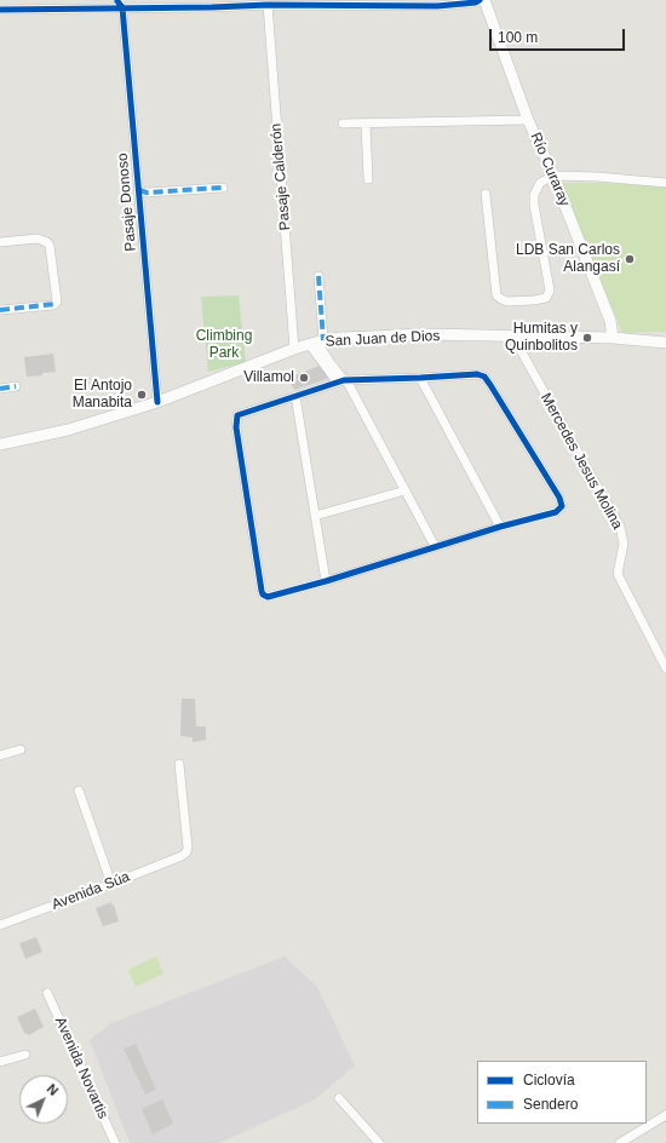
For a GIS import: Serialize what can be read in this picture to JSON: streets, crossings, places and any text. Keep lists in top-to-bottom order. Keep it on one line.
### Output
{"streets":{"street":["Río Curaray","Pasaje Calderón","Pasaje Donoso","San Juan de Dios","Mercedes Jesus Molina","Avenida Súa","Avenida Novartis"]},"crossings":[["Río Curaray","San Juan de Dios"],["Pasaje Calderón","San Juan de Dios"],["Pasaje Donoso","San Juan de Dios"],["San Juan de Dios","Mercedes Jesus Molina"]],"parks":["Climbing Park"],"places":["LDB San Carlos Alangasí","Humitas y Quinbolitos","Villamol","El Antojo Manabita"],"legend":["Ciclovía","Sendero"],"scale_bar":"100 m","north":"top right"}
